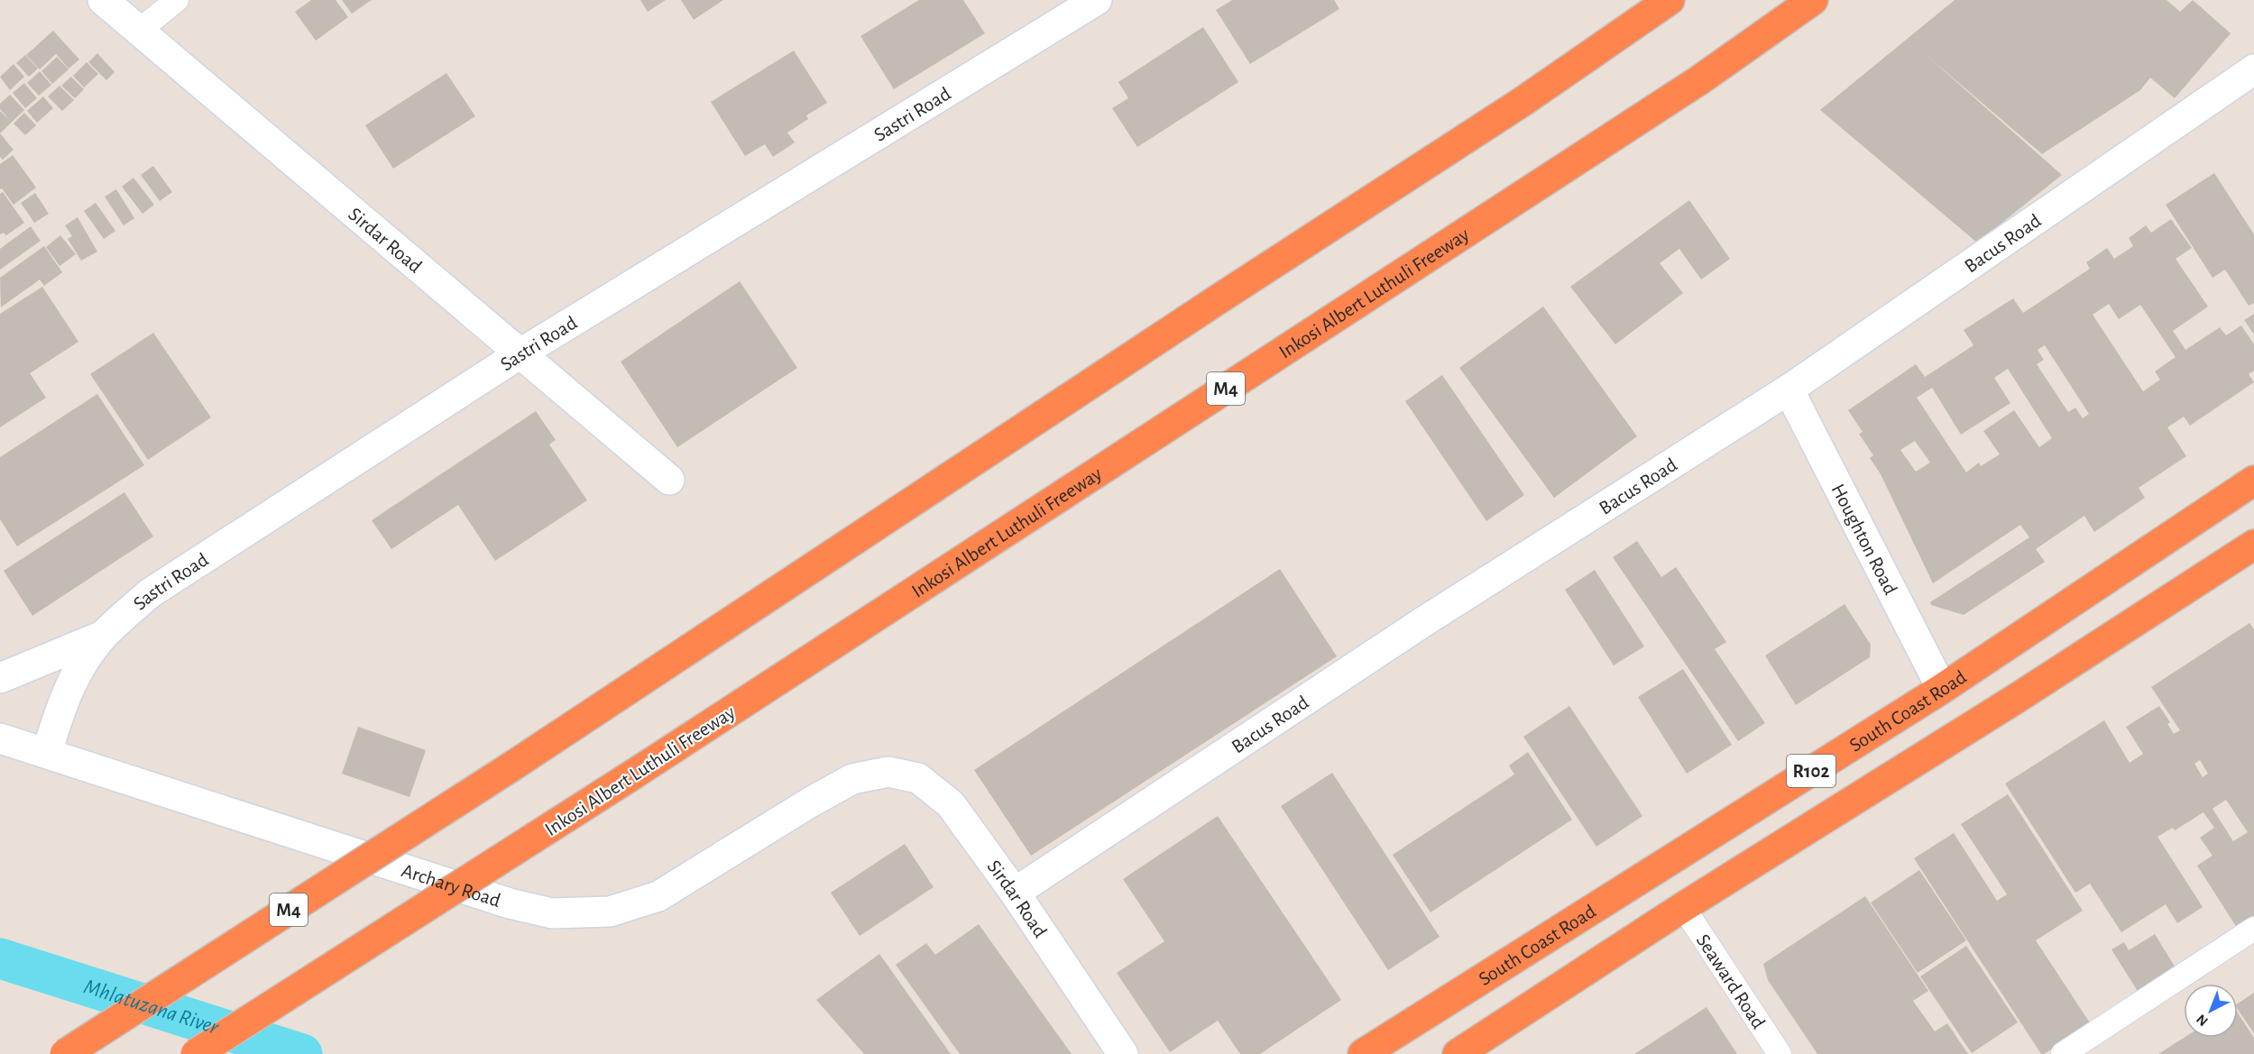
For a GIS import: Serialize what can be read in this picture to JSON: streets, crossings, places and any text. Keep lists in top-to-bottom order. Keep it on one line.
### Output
{"streets":{"highway":["Inkosi Albert Luthuli Freeway","M4","South Coast Road","R102"],"street":["Sastri Road","Sirdar Road","Bacus Road","Houghton Road","Archary Road"],"lane":["Seaward Road"]},"crossings":[["Sastri Road","Sirdar Road"],["Sastri Road","Archary Road"],["Sirdar Road","Bacus Road"],["Sirdar Road","Archary Road"],["Bacus Road","Houghton Road"],["Houghton Road","South Coast Road"],["R102","Seaward Road"]],"water":["Mhlatuzana River"],"north":"bottom left"}
